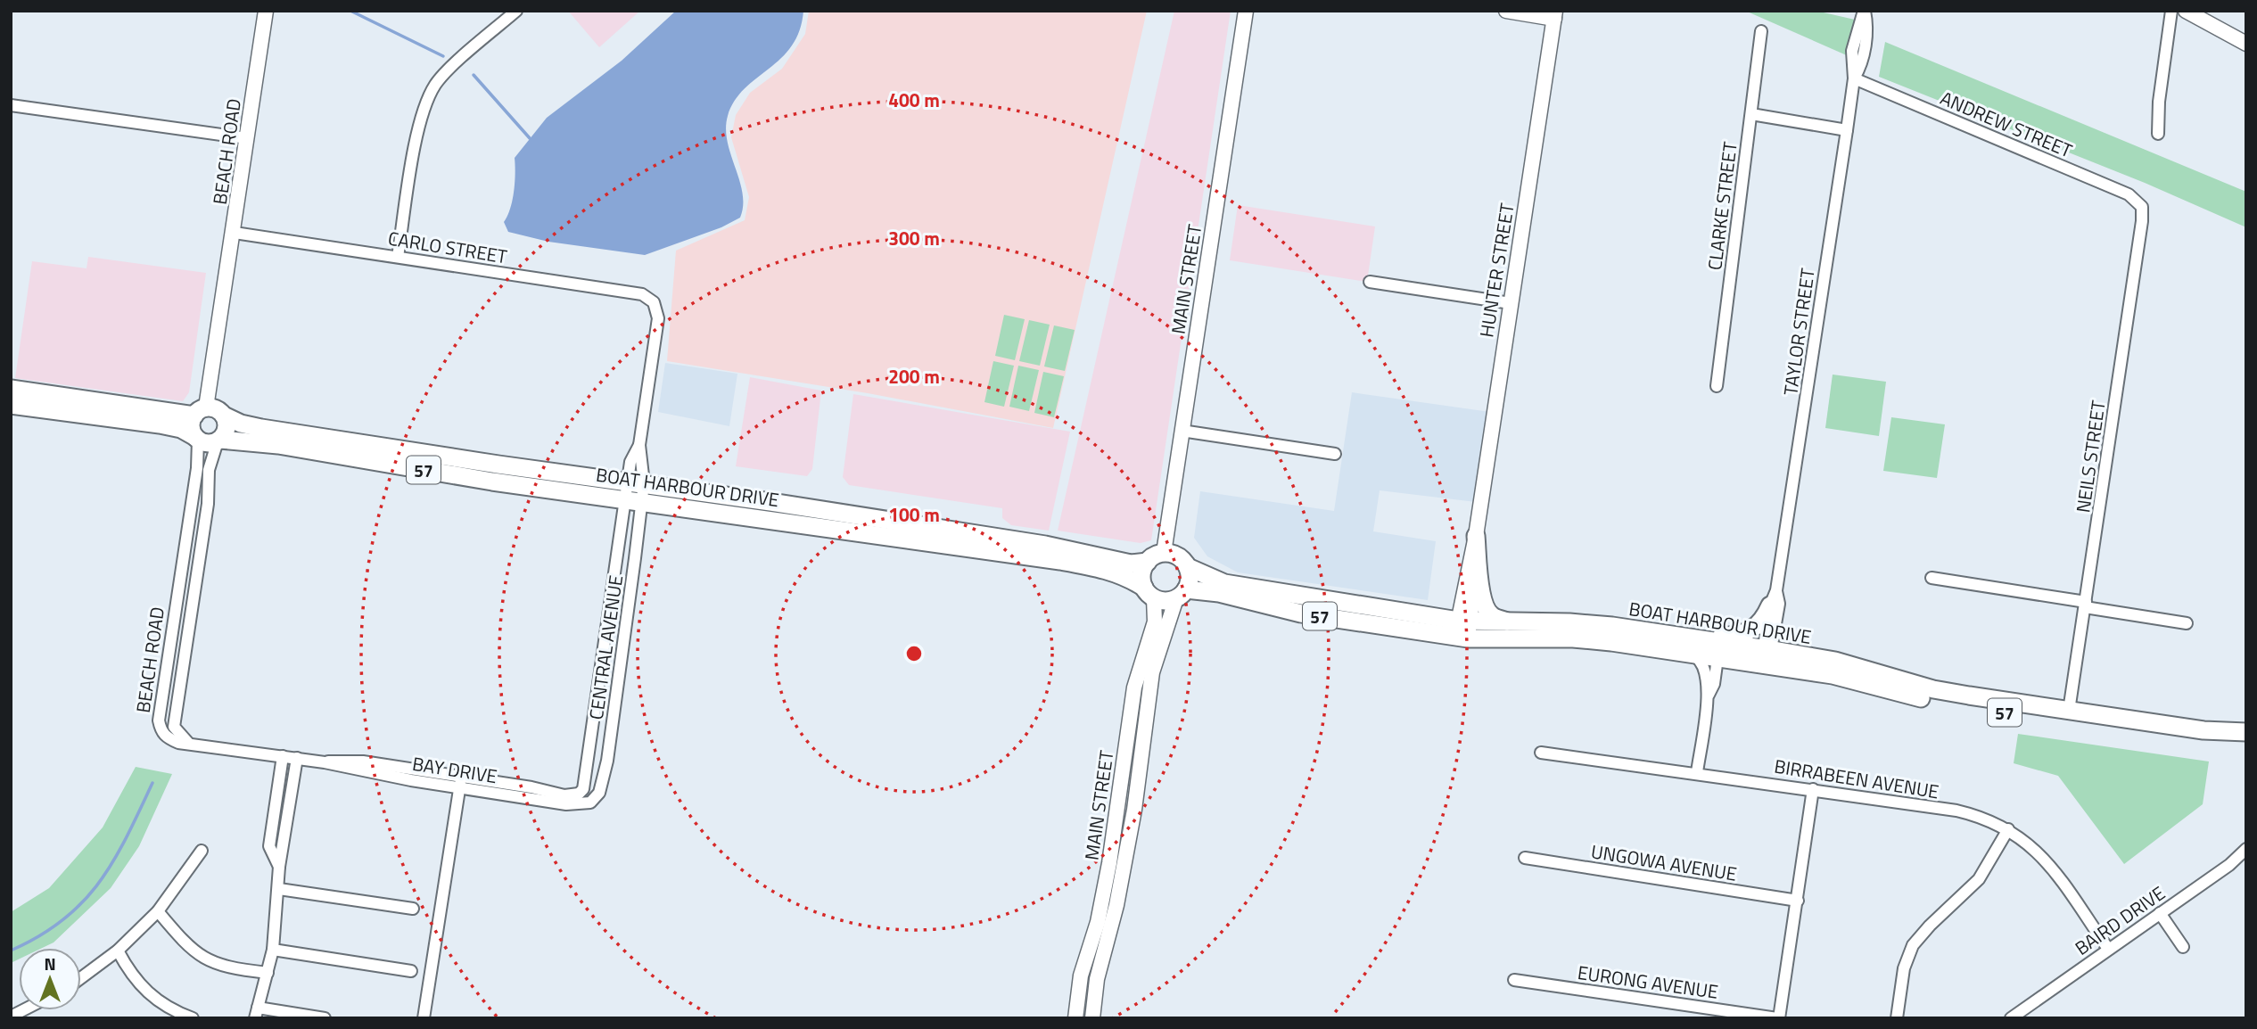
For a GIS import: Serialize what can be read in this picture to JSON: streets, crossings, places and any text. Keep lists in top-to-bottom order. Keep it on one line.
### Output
{"streets":{"main road":["57","BOAT HARBOUR DRIVE"],"street":["ANDREW STREET","BEACH ROAD","CLARKE STREET","CARLO STREET","HUNTER STREET","MAIN STREET","TAYLOR STREET","NEILS STREET","CENTRAL AVENUE","BAY DRIVE","BIRRABEEN AVENUE","UNGOWA AVENUE","BAIRD DRIVE","EURONG AVENUE"]},"crossings":[["ANDREW STREET","TAYLOR STREET"],["ANDREW STREET","NEILS STREET"],["BEACH ROAD","CARLO STREET"],["BEACH ROAD","57"],["BEACH ROAD","BOAT HARBOUR DRIVE"],["BEACH ROAD","BAY DRIVE"],["CARLO STREET","BOAT HARBOUR DRIVE"],["CARLO STREET","CENTRAL AVENUE"],["HUNTER STREET","BOAT HARBOUR DRIVE"],["MAIN STREET","57"],["MAIN STREET","BOAT HARBOUR DRIVE"],["TAYLOR STREET","BOAT HARBOUR DRIVE"],["NEILS STREET","BOAT HARBOUR DRIVE"],["57","BOAT HARBOUR DRIVE"],["BOAT HARBOUR DRIVE","CENTRAL AVENUE"],["CENTRAL AVENUE","BAY DRIVE"],["BIRRABEEN AVENUE","BAIRD DRIVE"]],"north":"top","rings":["400 m","300 m","200 m","100 m"]}
